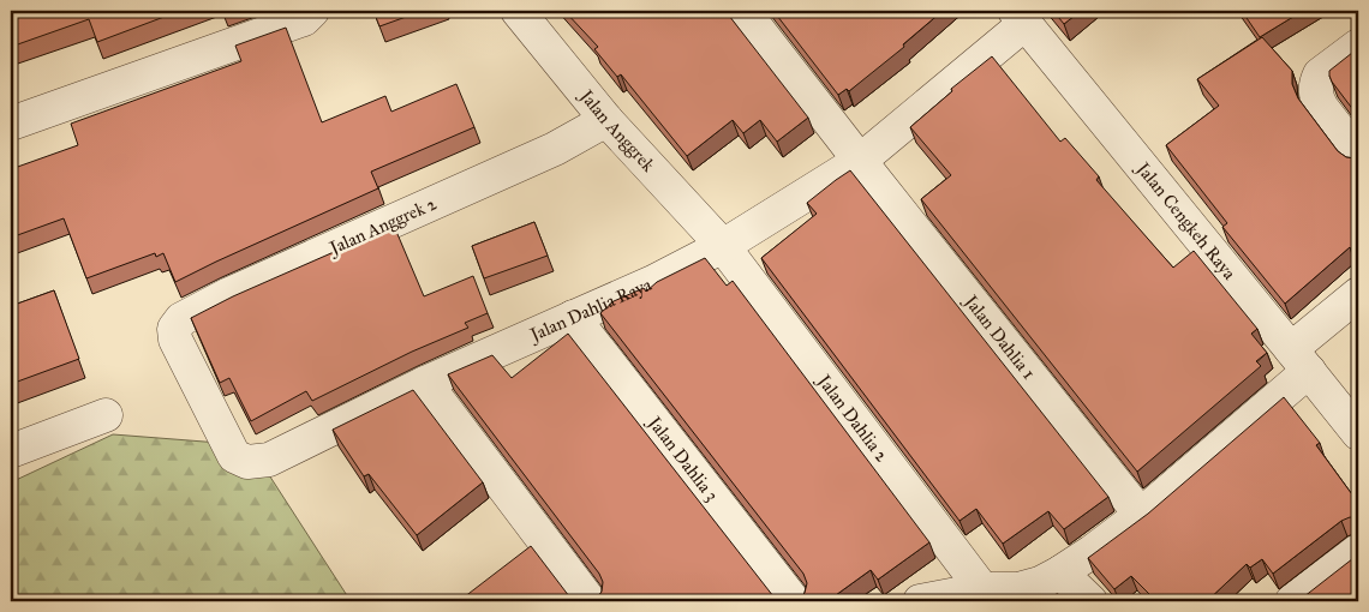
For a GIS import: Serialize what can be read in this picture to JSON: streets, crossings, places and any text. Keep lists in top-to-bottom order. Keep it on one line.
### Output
{"streets":{"street":["Jalan Anggrek","Jalan Cengkeh Raya","Jalan Anggrek 2","Jalan Dahlia Raya","Jalan Dahlia 1","Jalan Dahlia 2","Jalan Dahlia 3"]},"crossings":[["Jalan Anggrek","Jalan Anggrek 2"],["Jalan Anggrek","Jalan Dahlia Raya"],["Jalan Anggrek","Jalan Dahlia 2"],["Jalan Cengkeh Raya","Jalan Dahlia Raya"],["Jalan Anggrek 2","Jalan Dahlia Raya"],["Jalan Dahlia Raya","Jalan Dahlia 1"],["Jalan Dahlia Raya","Jalan Dahlia 2"],["Jalan Dahlia Raya","Jalan Dahlia 3"]]}
